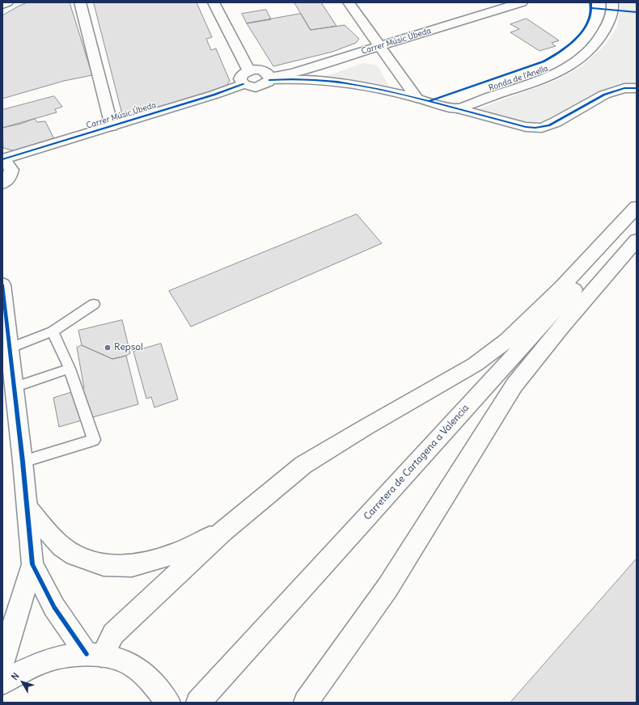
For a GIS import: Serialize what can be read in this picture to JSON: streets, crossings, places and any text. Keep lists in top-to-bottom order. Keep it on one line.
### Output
{"streets":{"main road":["Carrer Músic Úbeda","Ronda de l'Anella","Carretera de Cartagena a Valencia"]},"places":["Repsol"],"north":"top left"}
